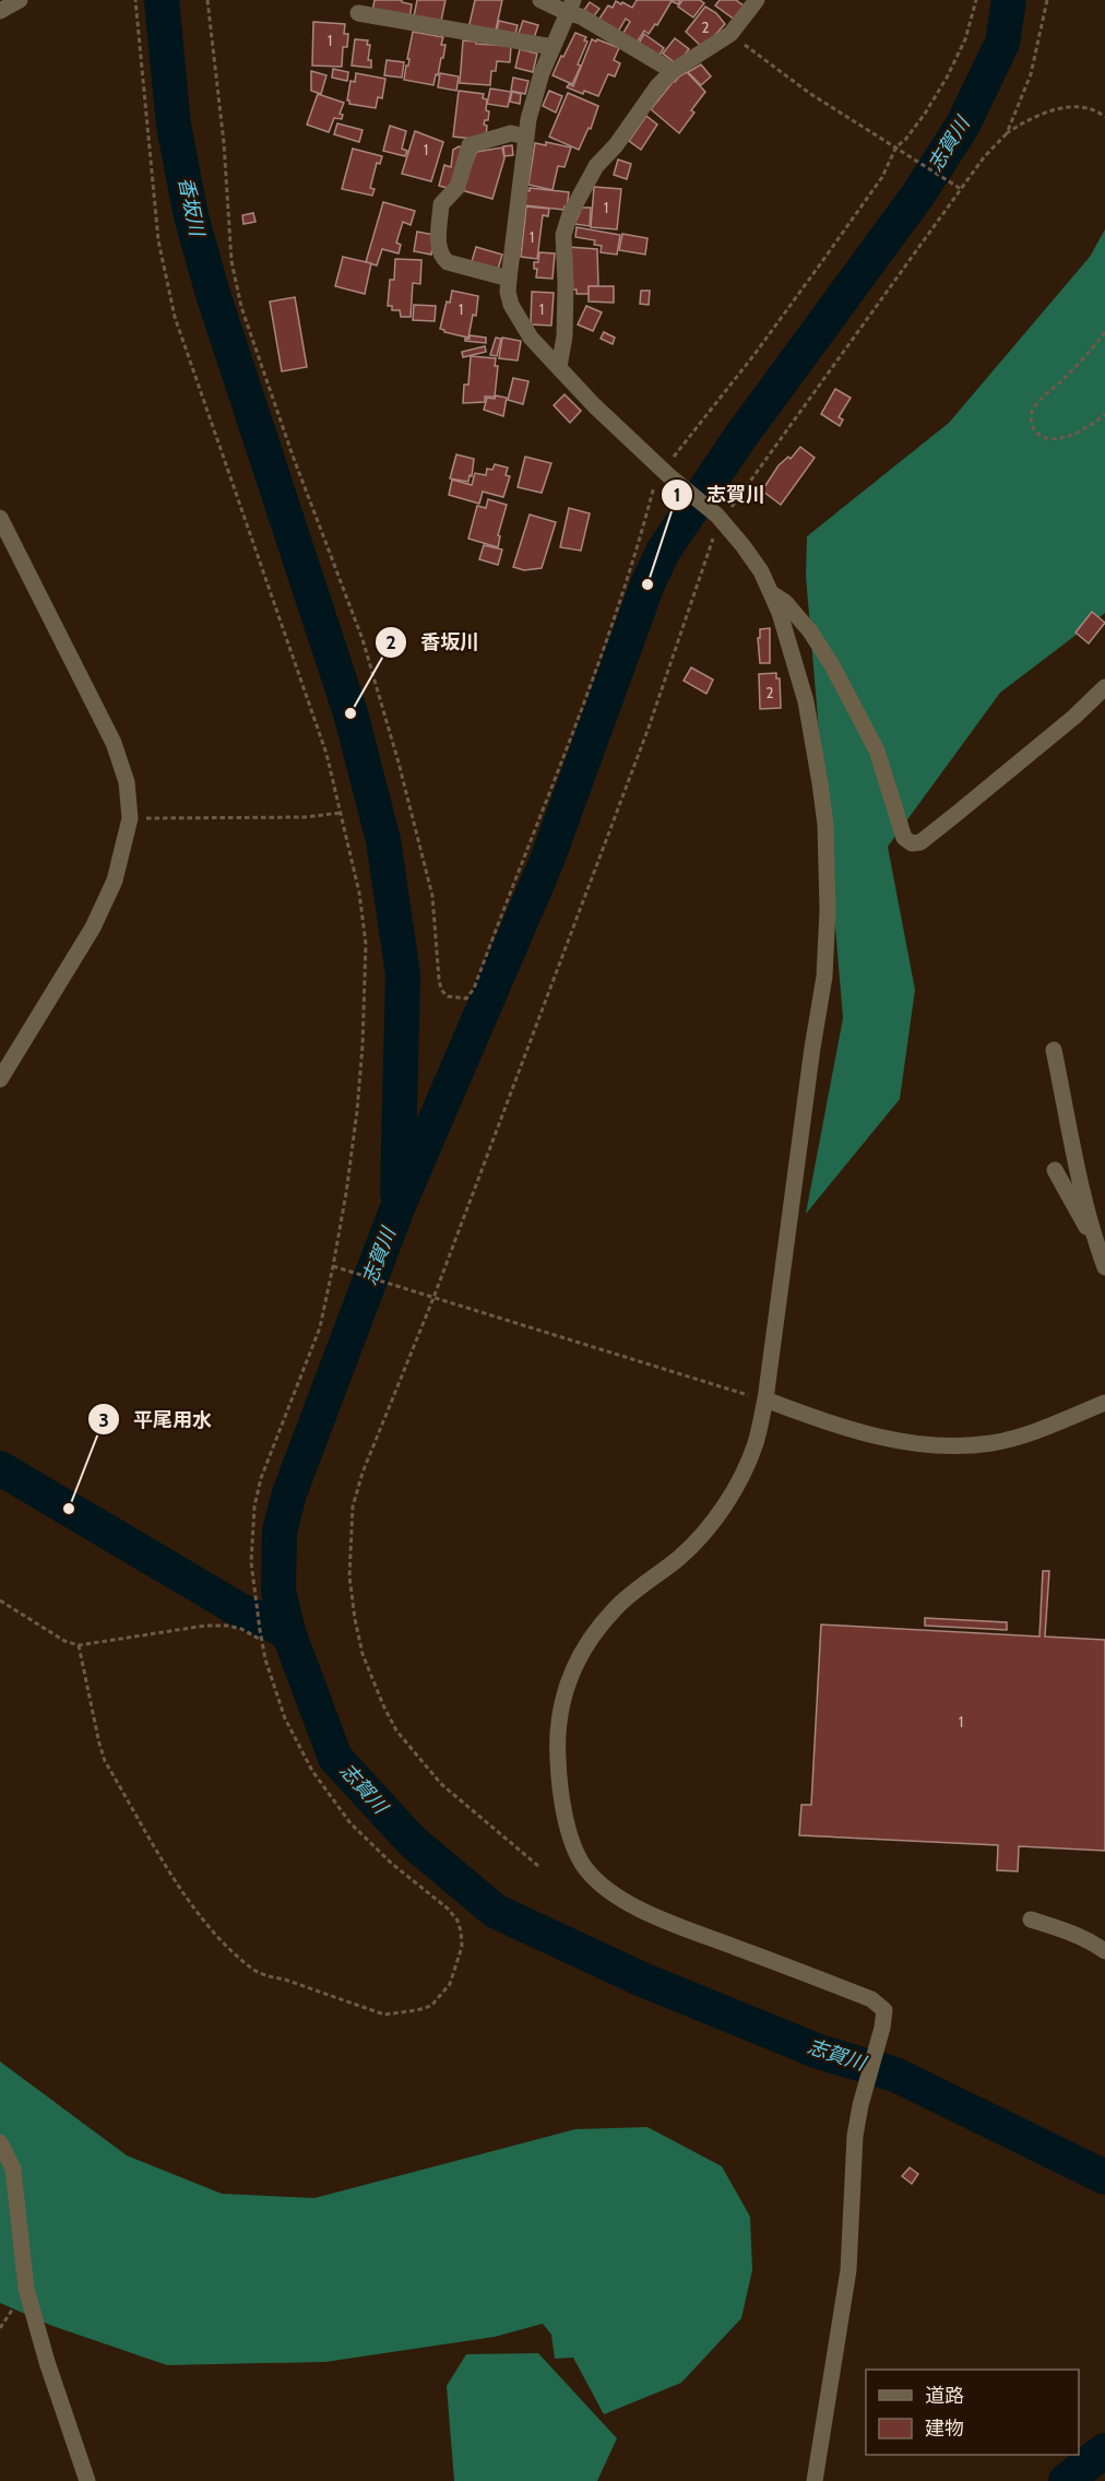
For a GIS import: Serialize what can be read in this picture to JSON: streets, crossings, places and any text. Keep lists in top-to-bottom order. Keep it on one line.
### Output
{"water":["志賀川","香坂川"],"places":["志賀川","香坂川","平尾用水"],"house_numbers":["2","1","1","1","1","1","1","2","1"],"legend":["道路","建物"]}
